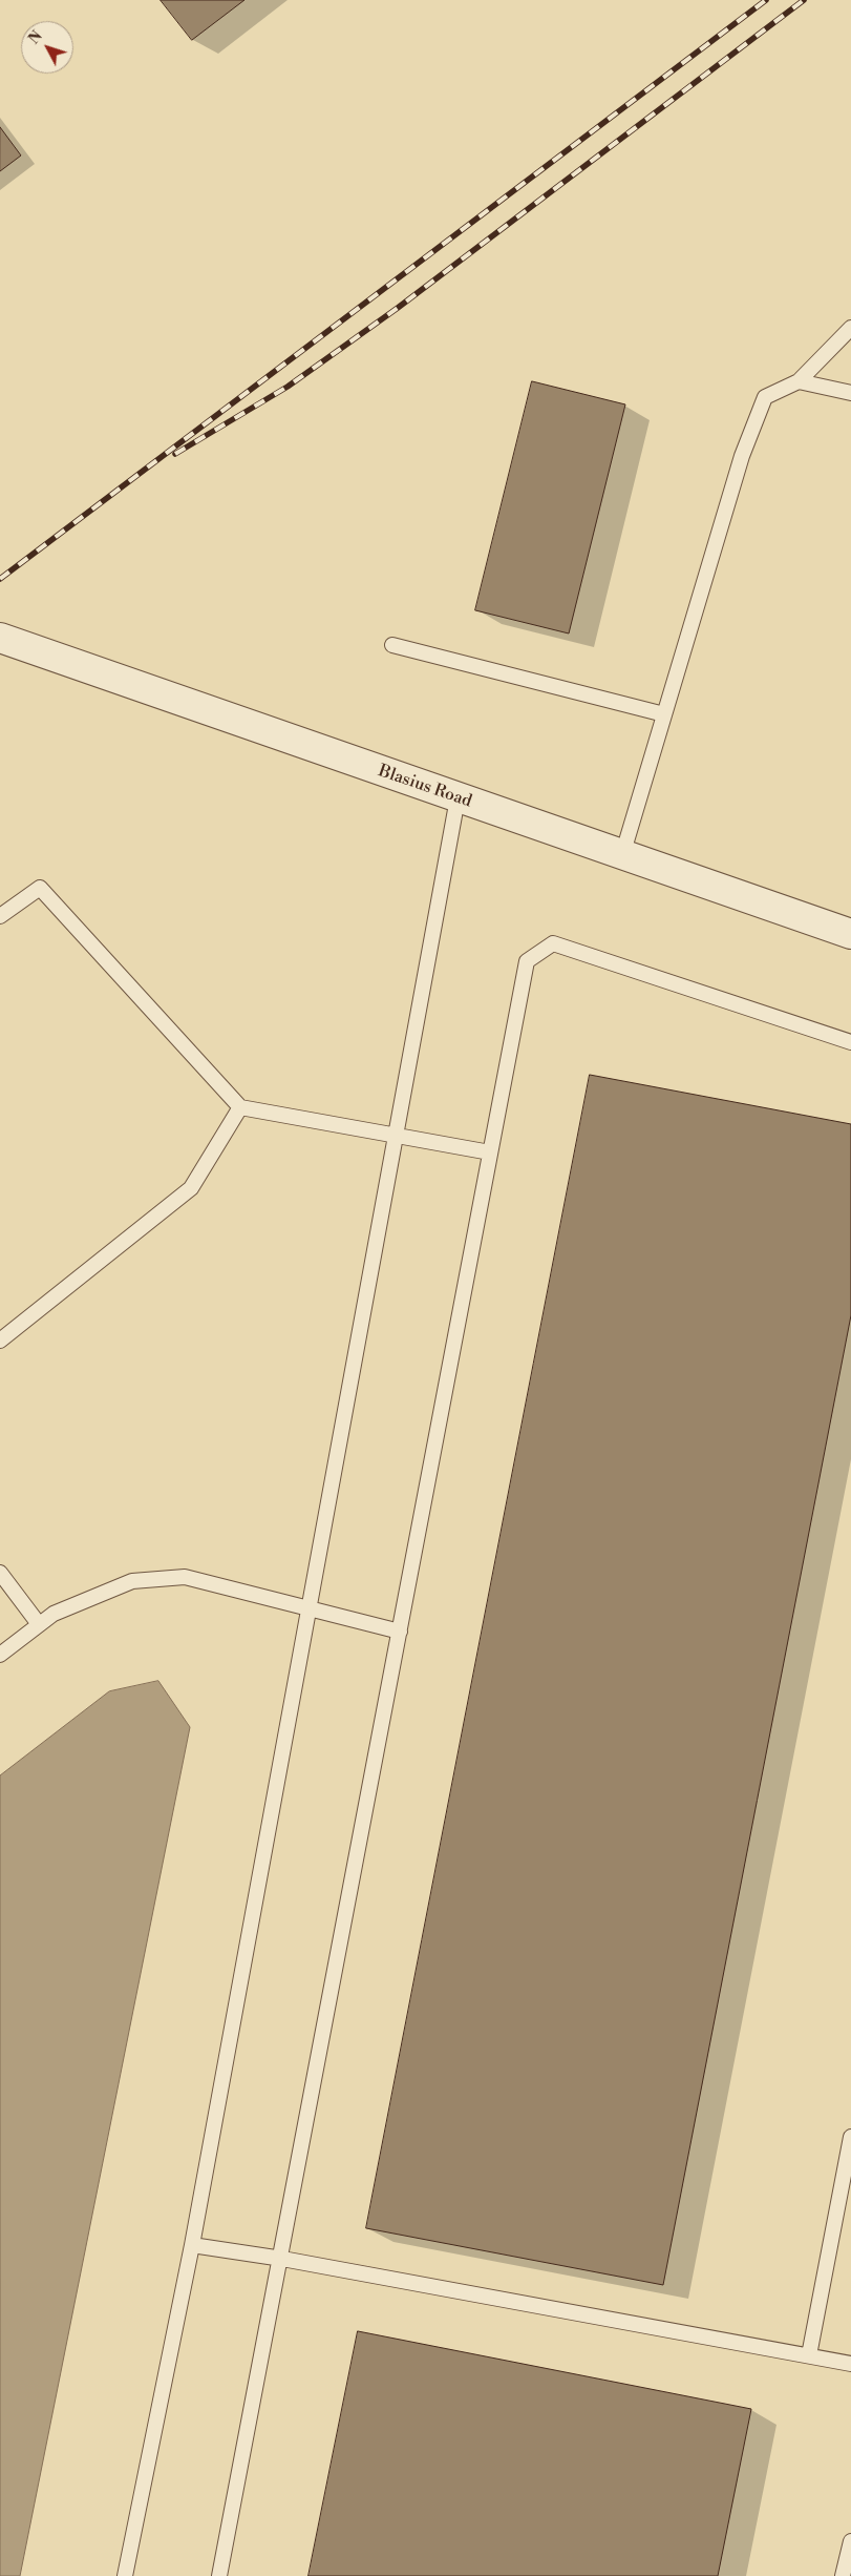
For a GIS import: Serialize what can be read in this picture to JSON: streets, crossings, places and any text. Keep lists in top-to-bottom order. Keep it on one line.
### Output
{"streets":{"street":["Blasius Road"]},"north":"top left"}
